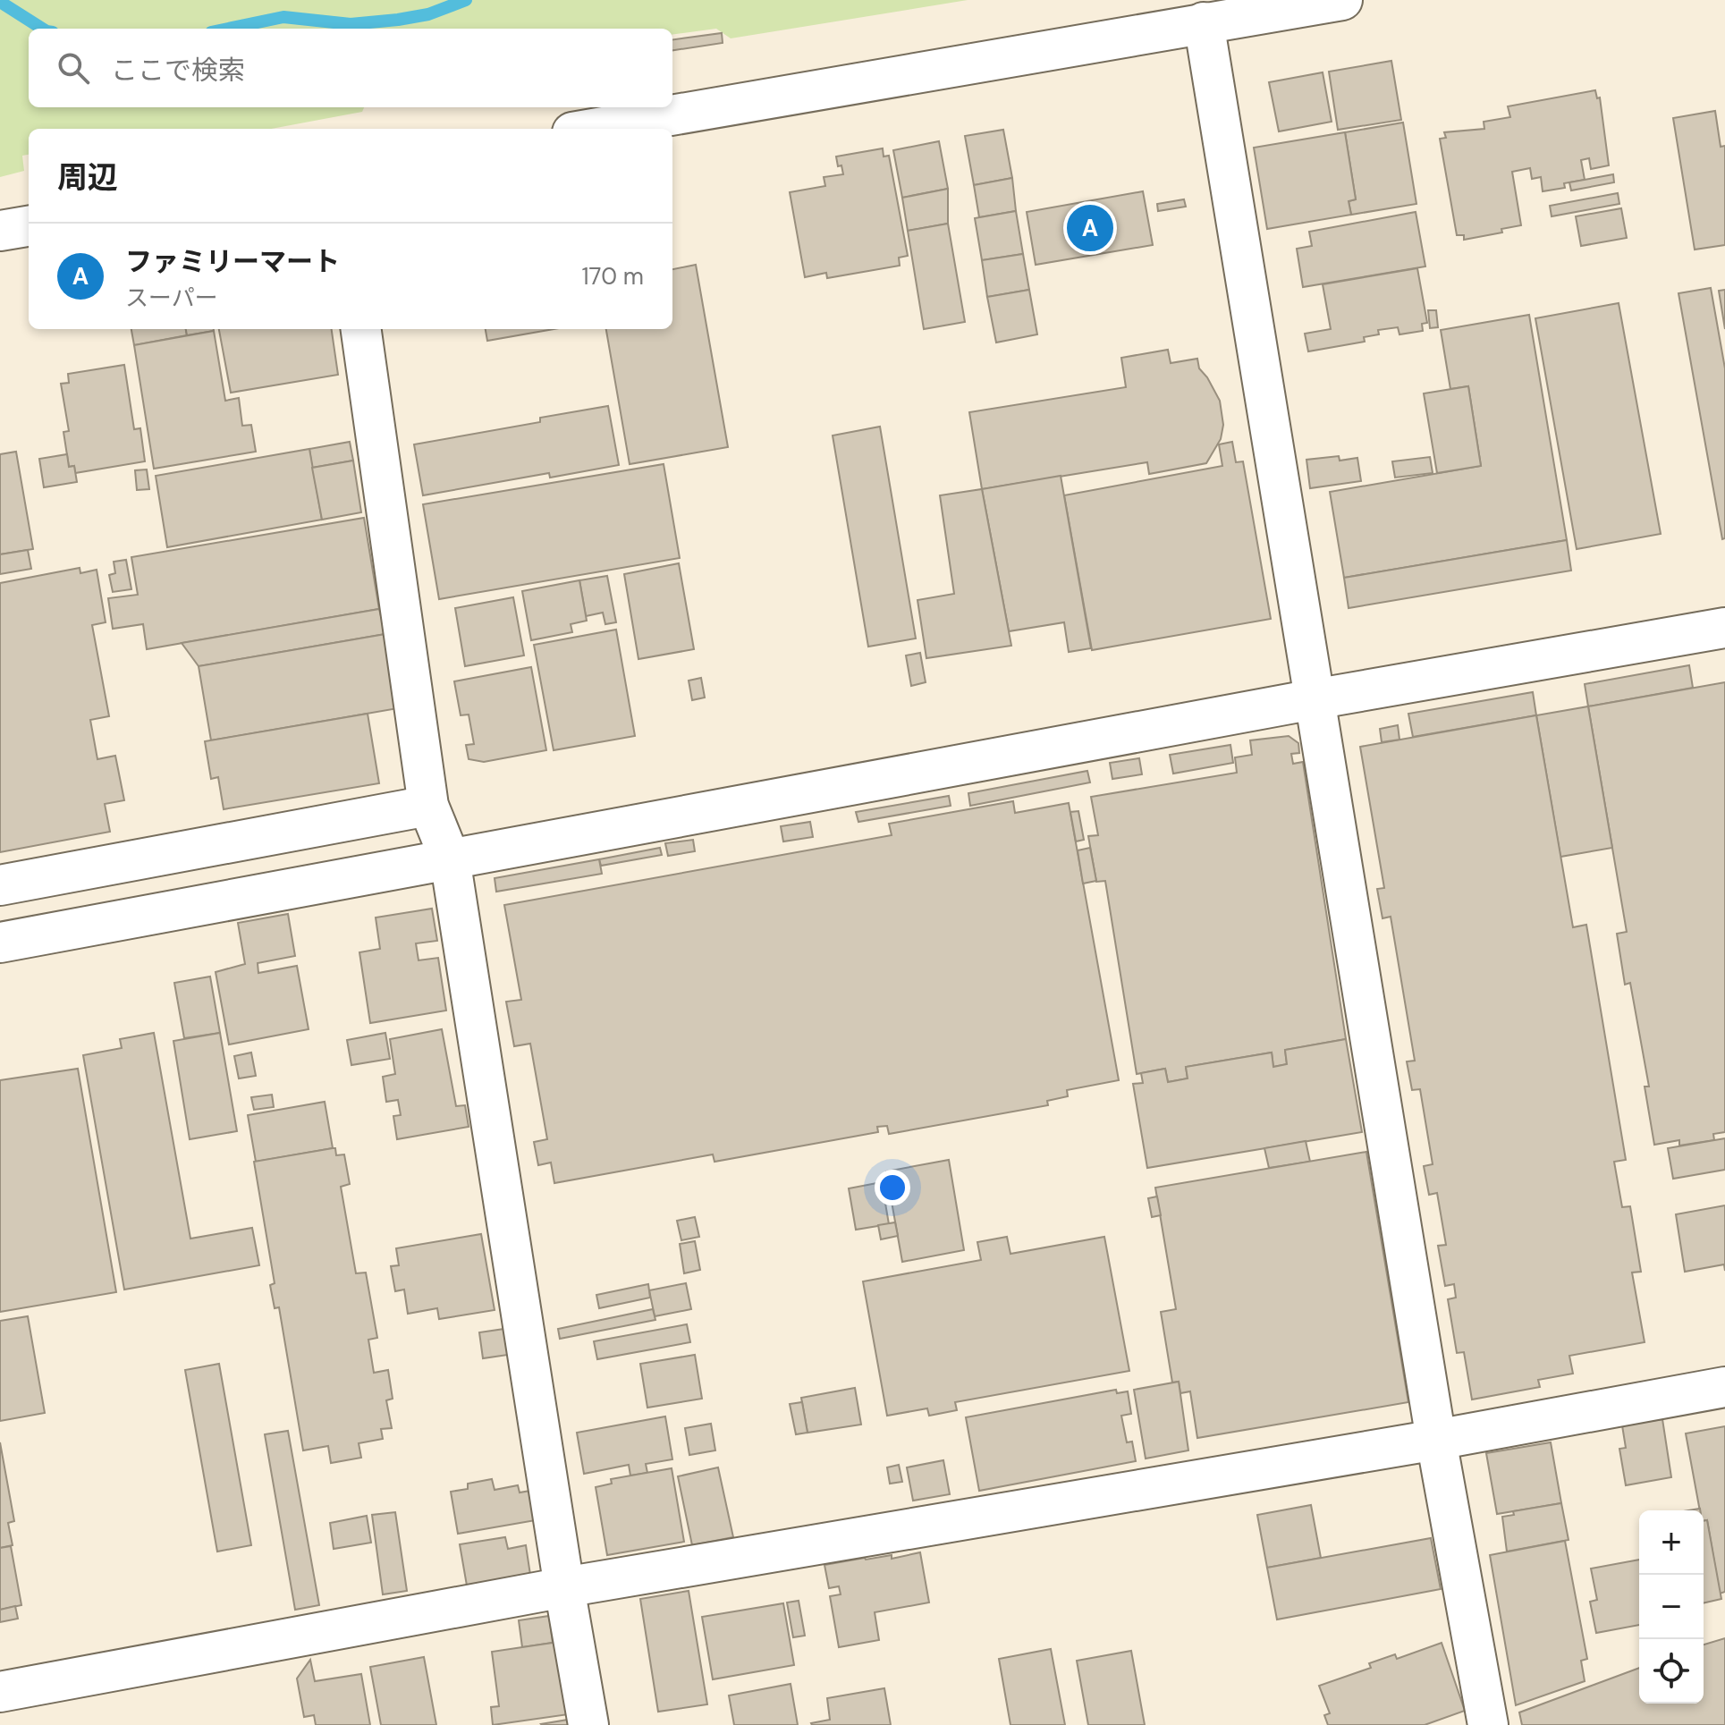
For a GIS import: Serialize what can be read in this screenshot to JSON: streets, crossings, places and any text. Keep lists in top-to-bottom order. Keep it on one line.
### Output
{"page":{"search":"ここで検索","heading":"周辺","pins":"A","list":[{"mark":"A","name":"ファミリーマート","note":"スーパー","value":"170 m"}],"map_buttons":["+","−"]}}
